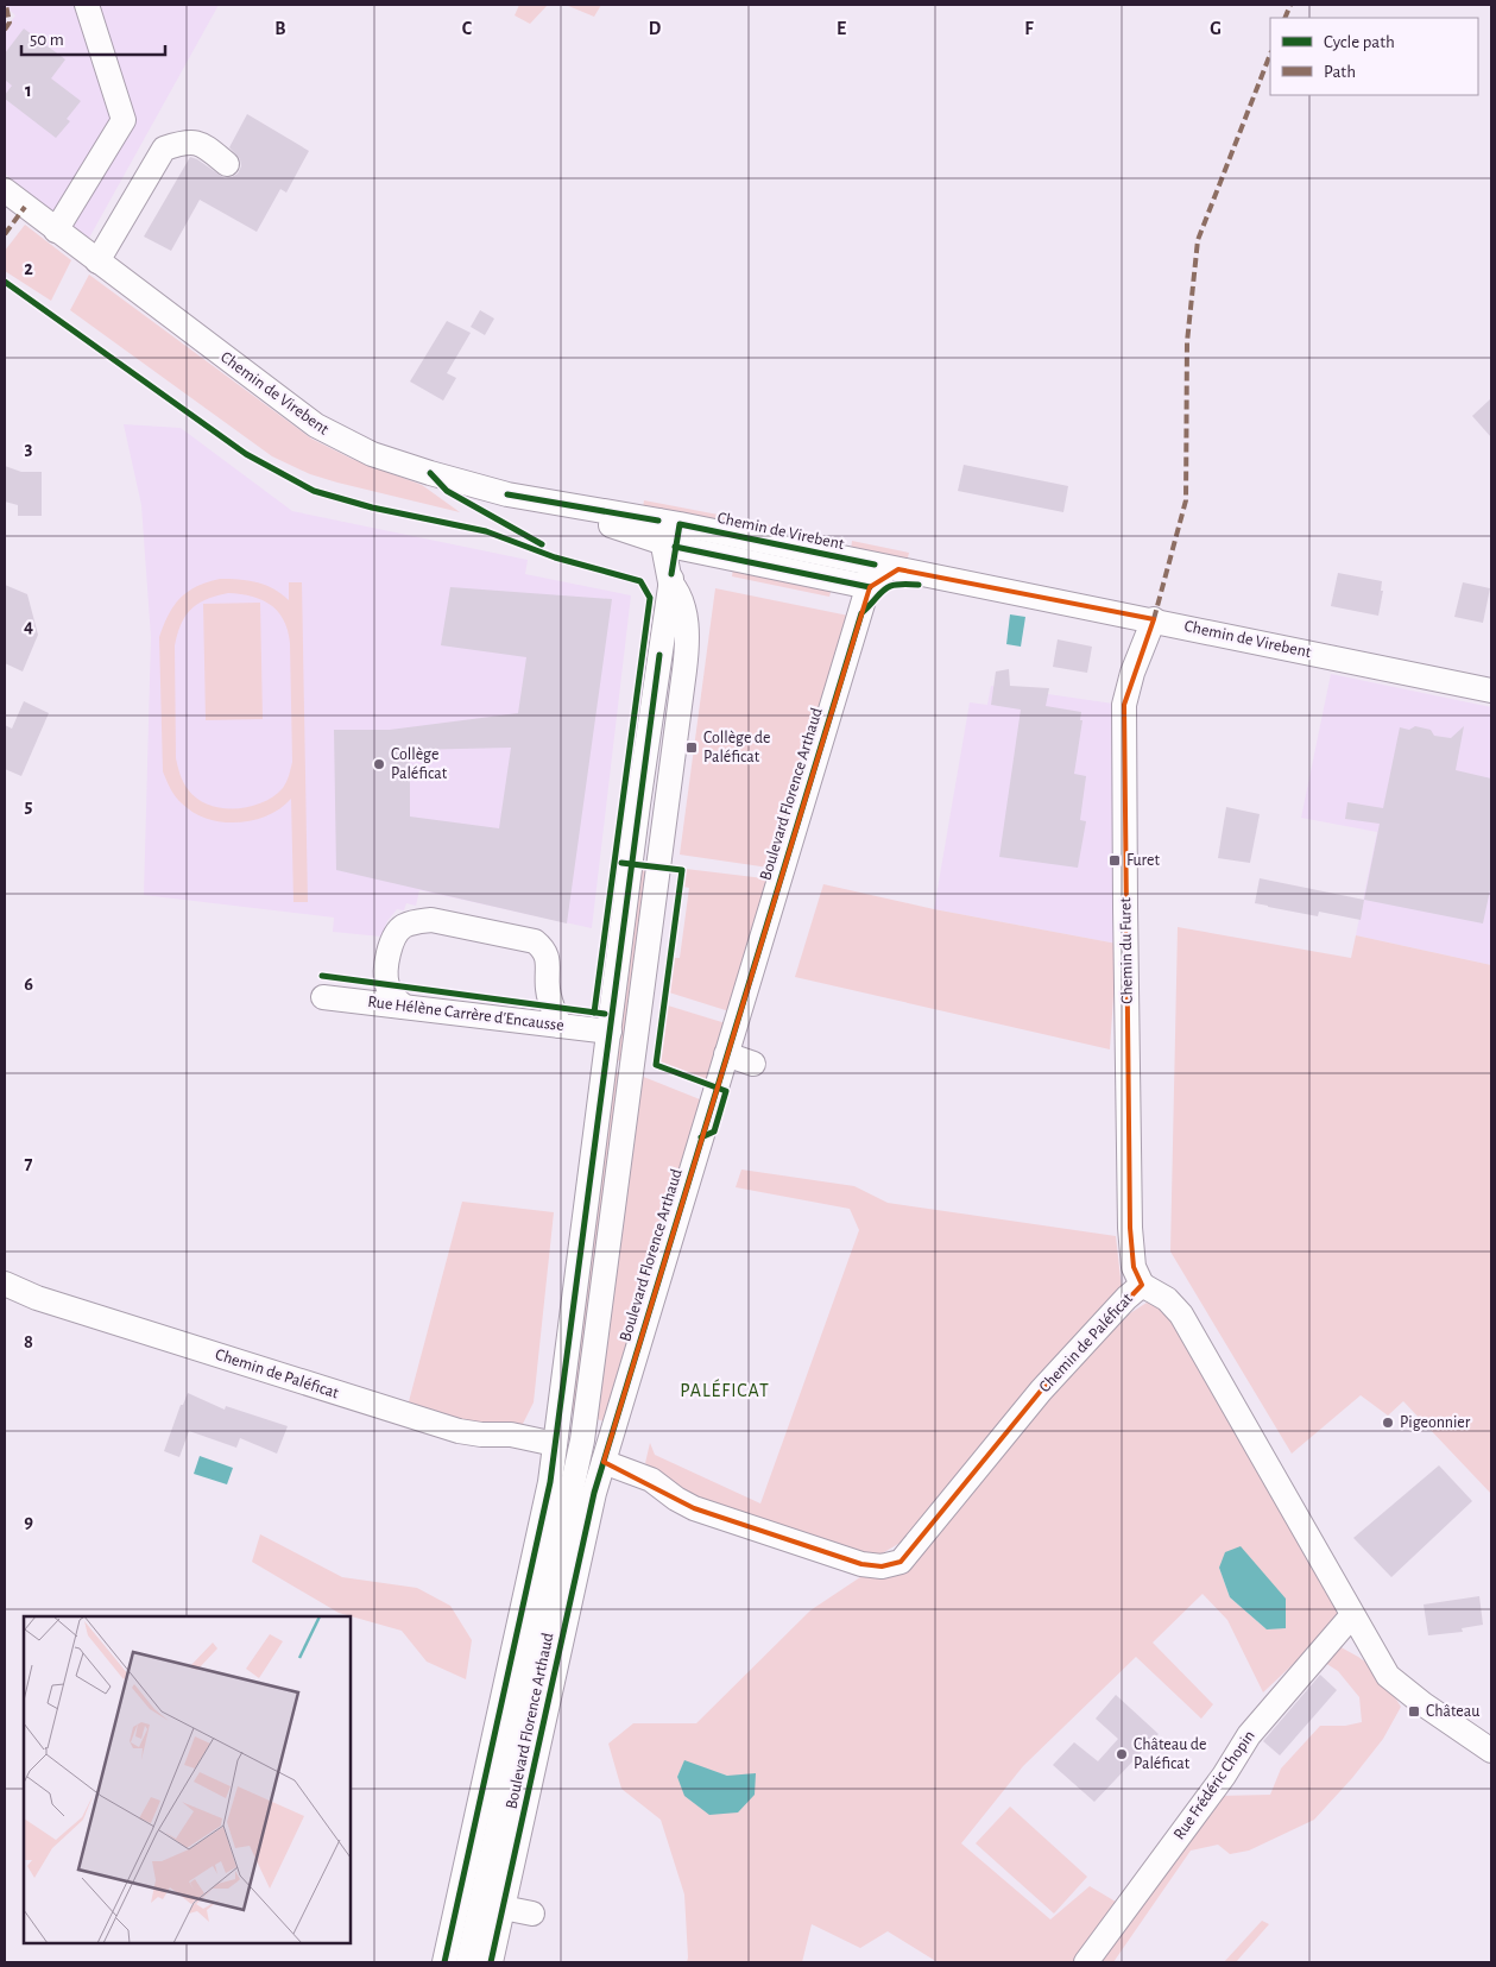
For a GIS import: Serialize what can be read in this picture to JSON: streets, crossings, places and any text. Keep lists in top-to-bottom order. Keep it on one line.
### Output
{"streets":{"street":["Chemin de Virebent","Boulevard Florence Arthaud","Chemin du Furet","Rue Hélène Carrère d'Encausse","Chemin de Paléficat","Rue Frédéric Chopin"]},"crossings":[["Chemin de Virebent","Boulevard Florence Arthaud"],["Chemin de Virebent","Chemin du Furet"],["Boulevard Florence Arthaud","Rue Hélène Carrère d'Encausse"],["Boulevard Florence Arthaud","Chemin de Paléficat"],["Chemin du Furet","Chemin de Paléficat"],["Chemin de Paléficat","Rue Frédéric Chopin"]],"districts":["PALÉFICAT"],"places":{"transit":["Collège de Paléficat","Furet","Château"],"other":["Collège Paléficat","Pigeonnier","Château de Paléficat"]},"legend":["Cycle path","Path"],"scale_bar":"50 m","grid":{"columns":["B","C","D","E","F","G"],"rows":["1","2","3","4","5","6","7","8","9"]}}
